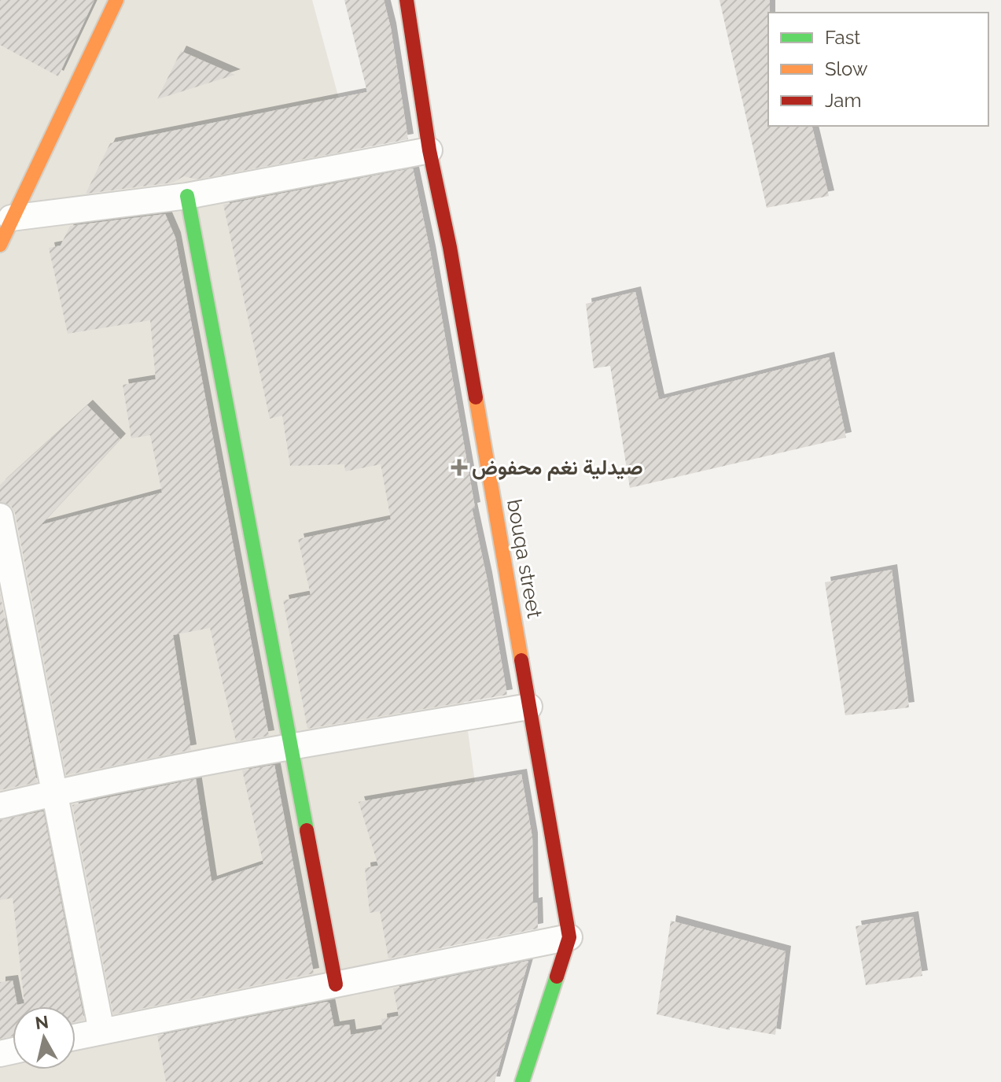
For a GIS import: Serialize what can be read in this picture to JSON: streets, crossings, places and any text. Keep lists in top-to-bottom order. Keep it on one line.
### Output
{"streets":{"street":["bouqa street"]},"places":{"health":["صيدلية نغم محفوض"]},"legend":["Fast","Slow","Jam"],"north":"top"}
